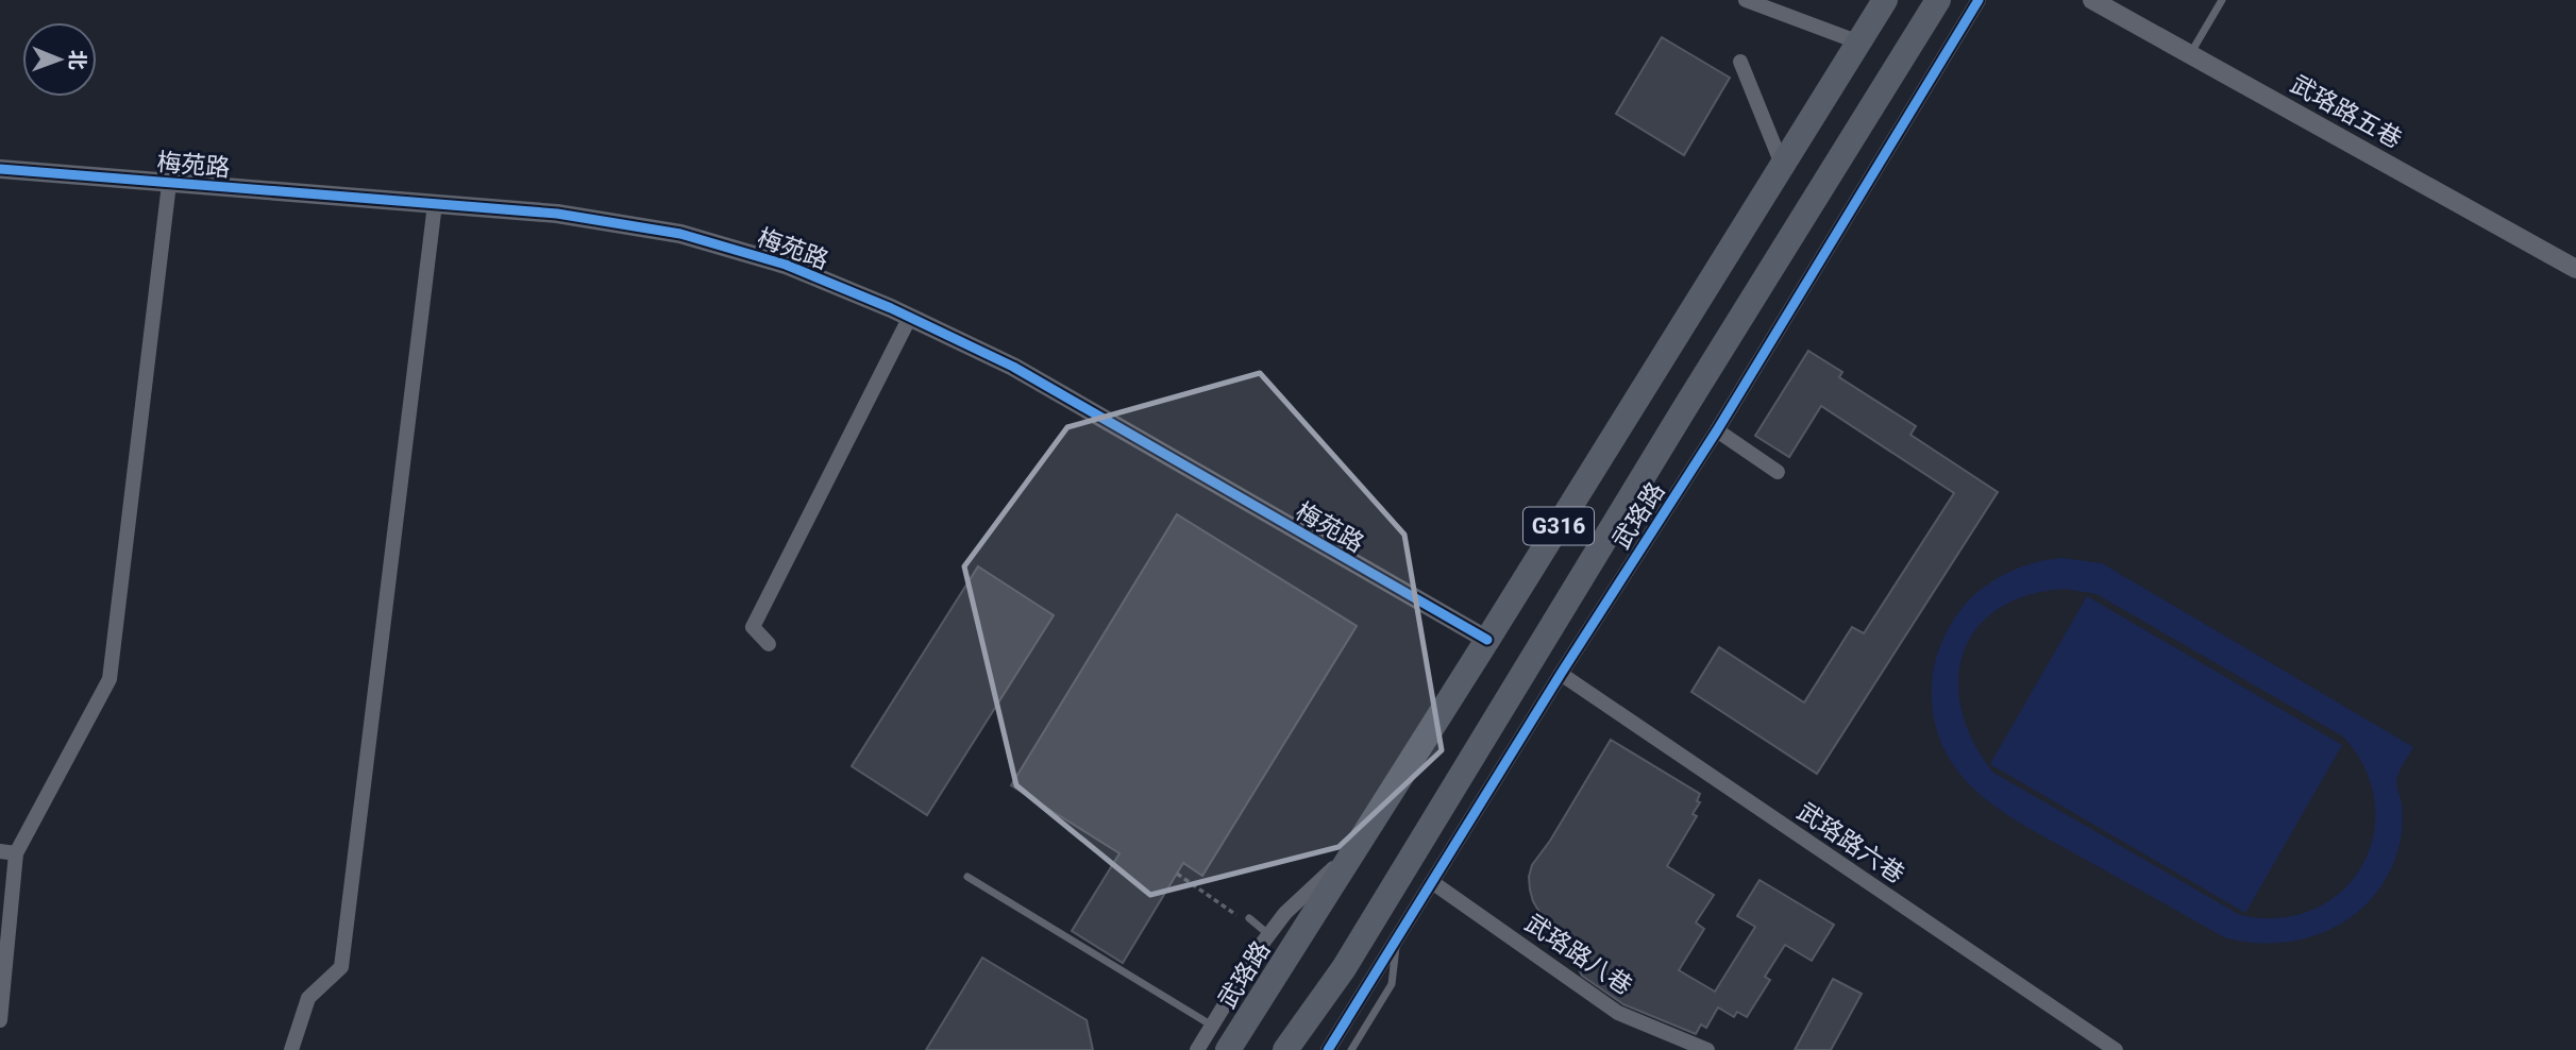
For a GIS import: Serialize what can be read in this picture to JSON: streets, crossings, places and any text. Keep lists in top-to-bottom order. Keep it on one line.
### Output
{"streets":{"highway":["武珞路","G316"],"street":["武珞路五巷","梅苑路","武珞路六巷","武珞路八巷"]},"crossings":[["梅苑路","武珞路"],["武珞路","武珞路六巷"],["武珞路","武珞路八巷"]],"north":"right"}
